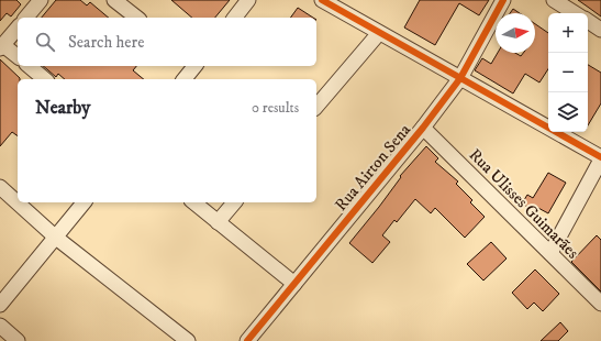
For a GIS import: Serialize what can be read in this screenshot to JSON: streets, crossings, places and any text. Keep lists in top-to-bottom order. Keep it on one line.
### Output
{"streets":{"street":["Rua Airton Sena","Rua Ulisses Guimarães"]},"crossings":[["Rua Airton Sena","Rua Ulisses Guimarães"]],"north":"right","page":{"map_buttons":["+","−"],"search":"Search here","heading":["Nearby","0 results"]}}
